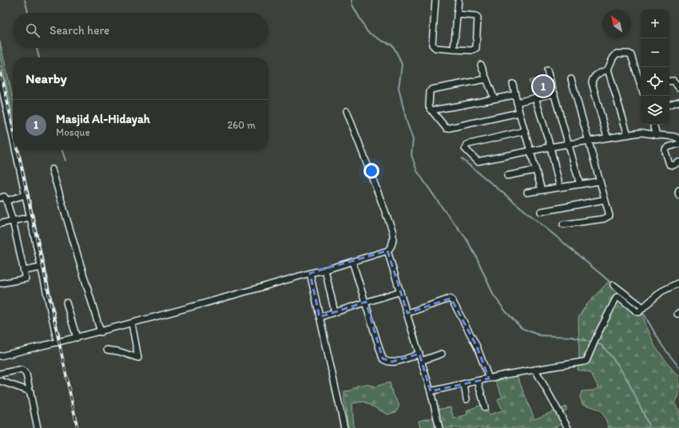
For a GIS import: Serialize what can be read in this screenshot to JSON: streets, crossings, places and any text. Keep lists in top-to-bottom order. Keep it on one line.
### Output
{"north":"top left","page":{"map_buttons":["+","−"],"search":"Search here","heading":"Nearby","pins":"1","list":[{"mark":"1","name":"Masjid Al-Hidayah","note":"Mosque","value":"260 m"}]}}
